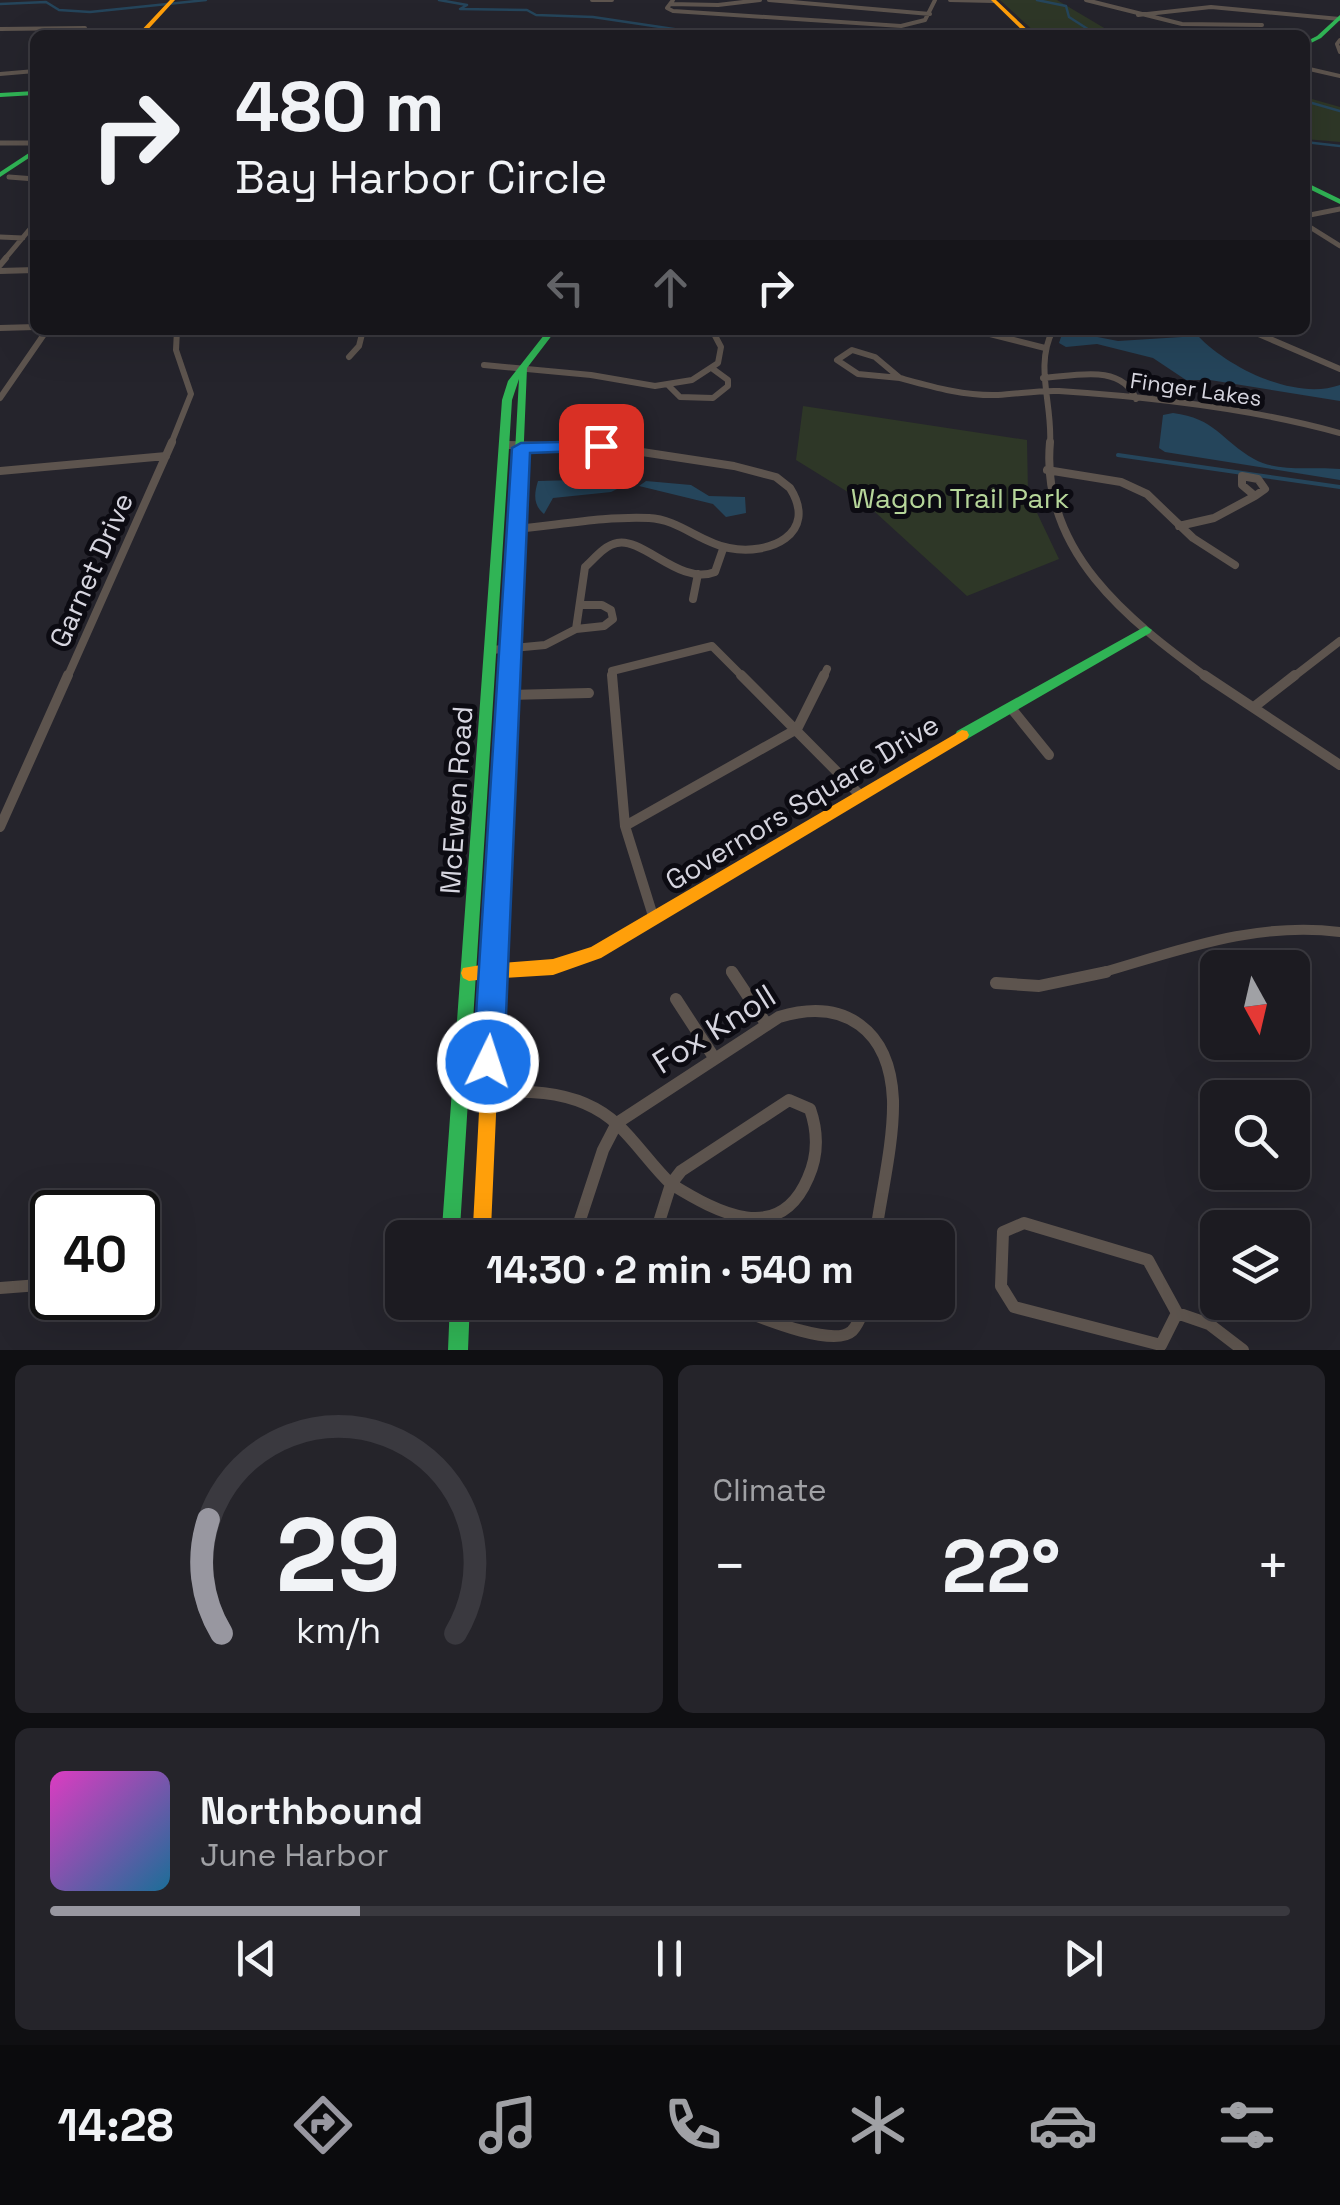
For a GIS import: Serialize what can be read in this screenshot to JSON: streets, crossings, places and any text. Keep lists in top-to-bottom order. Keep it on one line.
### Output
{"streets":{"street":["Finger Lakes","Garnet Drive","McEwen Road","Governors Square Drive","Fox Knoll"]},"crossings":[["McEwen Road","Governors Square Drive"]],"parks":["Wagon Trail Park"],"north":"bottom","page":{"turn":["480 m","Bay Harbor Circle"],"limit":"40","trip":"14:30 · 2 min · 540 m","tile":"Climate","heat":["−","22°","+"],"song":["Northbound","June Harbor"],"tabs":"14:28","gauge":["29","km/h"]}}
